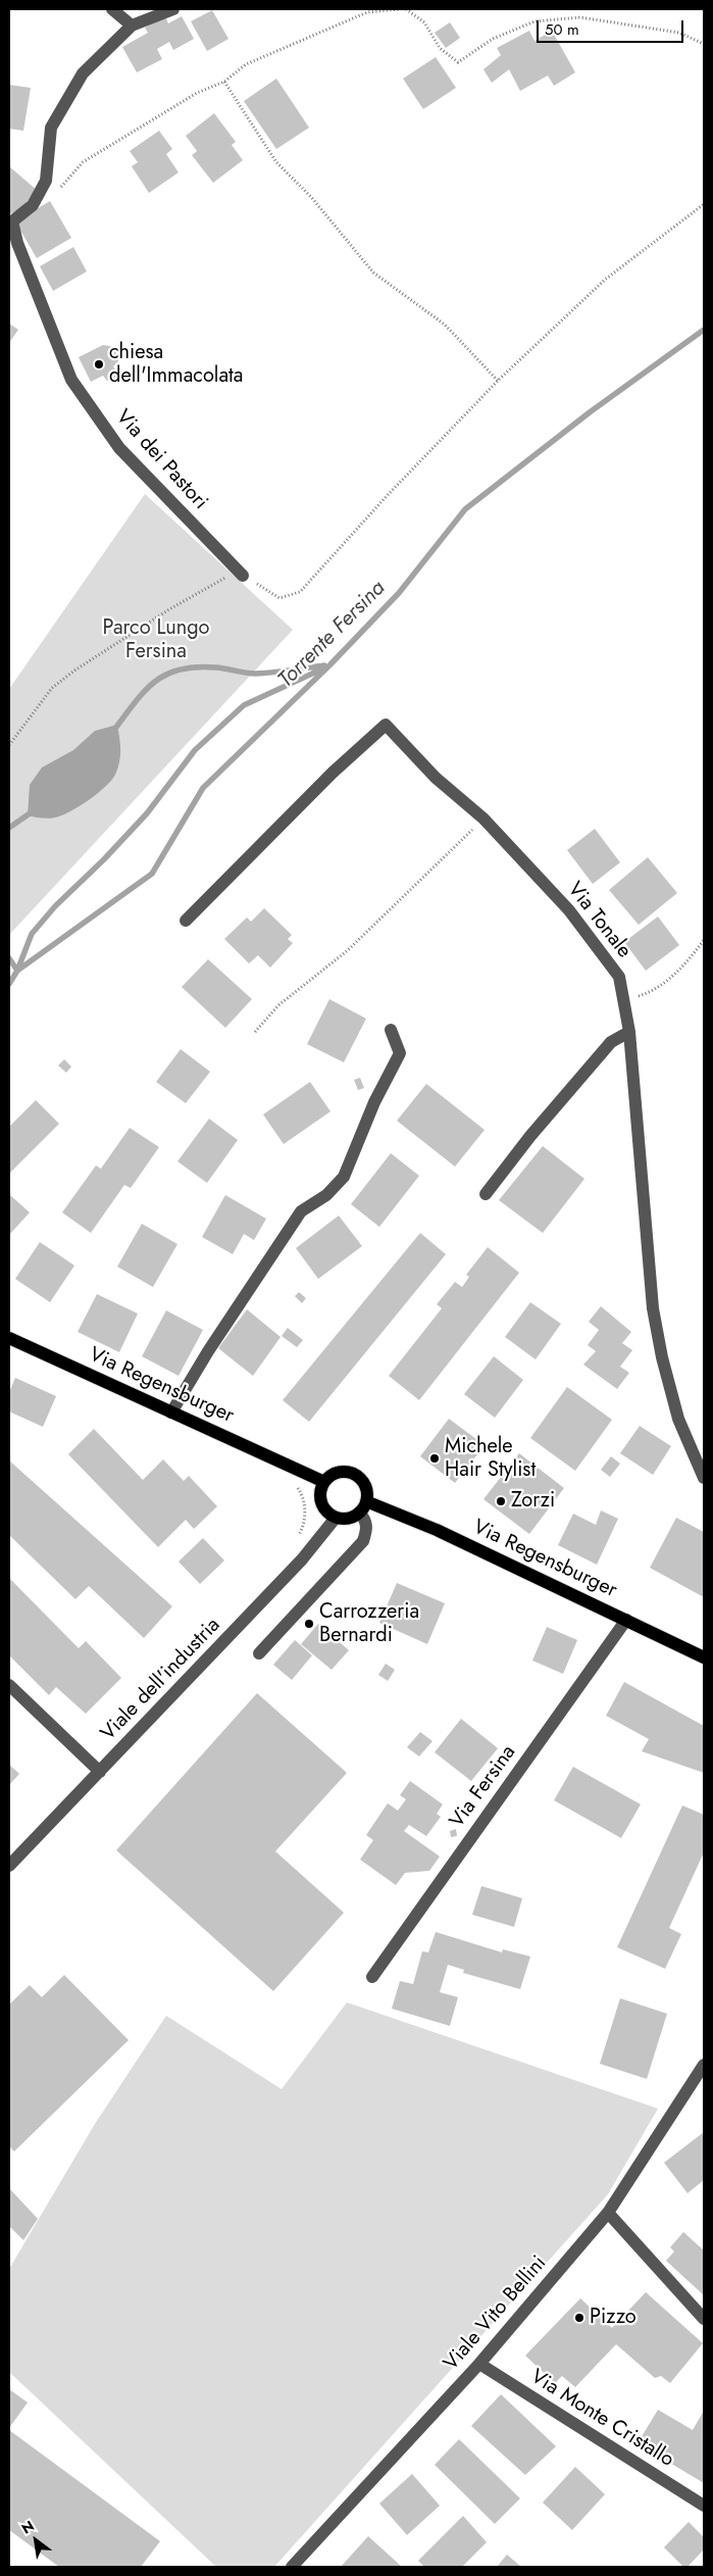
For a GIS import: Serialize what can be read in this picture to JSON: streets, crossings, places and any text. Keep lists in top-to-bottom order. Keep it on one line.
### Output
{"streets":{"main road":["Via Regensburger"],"street":["Via dei Pastori","Via Tonale","Viale dell'industria","Via Fersina","Viale Vito Bellini","Via Monte Cristallo"]},"crossings":[["Via Regensburger","Viale dell'industria"],["Via Regensburger","Via Fersina"],["Viale Vito Bellini","Via Monte Cristallo"]],"water":["Torrente Fersina"],"parks":["Parco Lungo Fersina"],"places":["chiesa dell'Immacolata","Michele Hair Stylist","Zorzi","Carrozzeria Bernardi","Pizzo"],"scale_bar":"50 m","north":"top left"}
